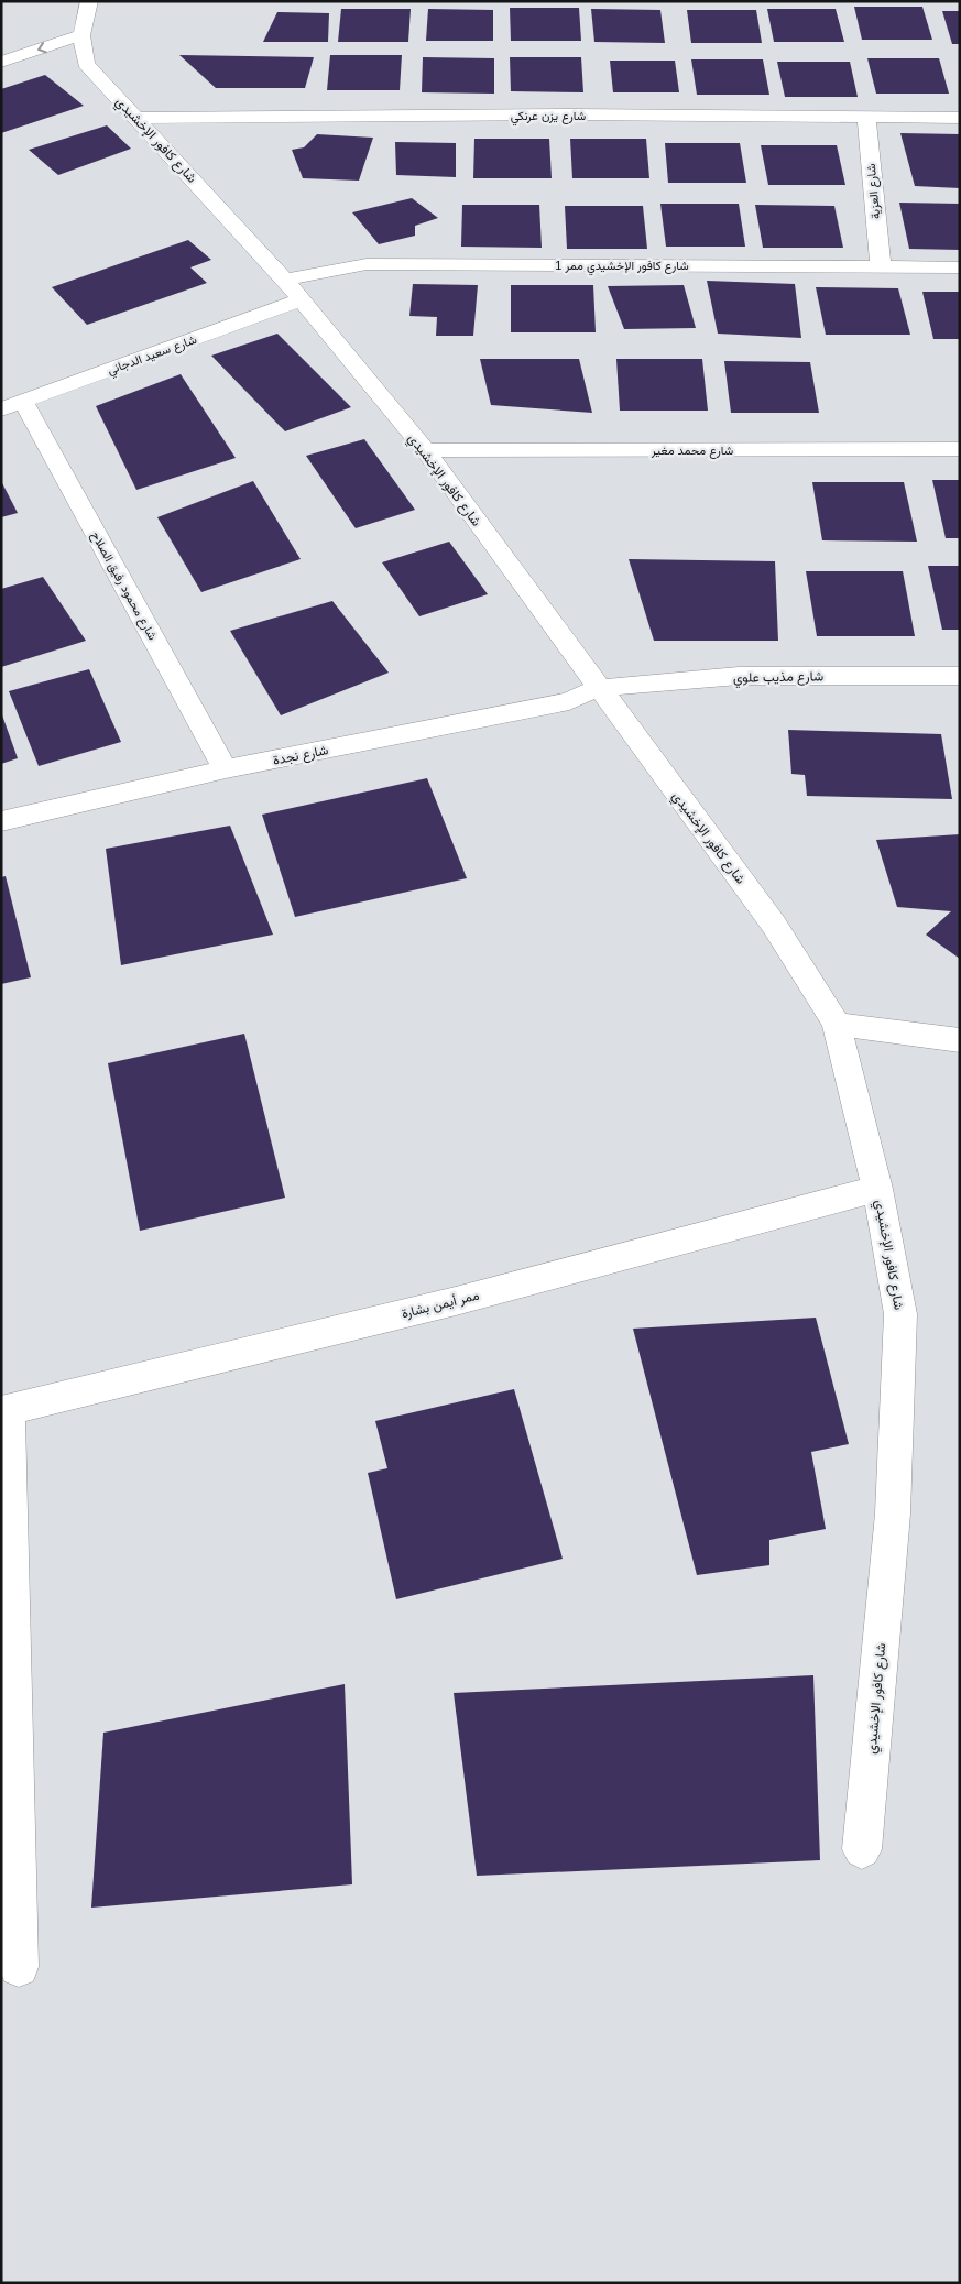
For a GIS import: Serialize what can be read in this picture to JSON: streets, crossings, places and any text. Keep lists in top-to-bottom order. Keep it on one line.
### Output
{"streets":{"street":["شارع يزن عرنكي","شارع كافور الإخشيدي","شارع العزية","شارع كافور الإخشيدي ممر 1","شارع سعيد الدجاني","شارع محمد مغير","شارع محمود رفيق الصلاح","شارع مذيب علوي","شارع نجدة","ممر أيمن بشارة"]},"crossings":[["شارع يزن عرنكي","شارع كافور الإخشيدي"],["شارع يزن عرنكي","شارع العزية"],["شارع كافور الإخشيدي","شارع كافور الإخشيدي ممر 1"],["شارع كافور الإخشيدي","شارع سعيد الدجاني"],["شارع كافور الإخشيدي","شارع محمد مغير"],["شارع كافور الإخشيدي","شارع مذيب علوي"],["شارع كافور الإخشيدي","شارع نجدة"],["شارع كافور الإخشيدي","ممر أيمن بشارة"],["شارع العزية","شارع كافور الإخشيدي ممر 1"],["شارع كافور الإخشيدي ممر 1","شارع سعيد الدجاني"],["شارع سعيد الدجاني","شارع محمود رفيق الصلاح"],["شارع محمود رفيق الصلاح","شارع نجدة"],["شارع مذيب علوي","شارع نجدة"]]}
